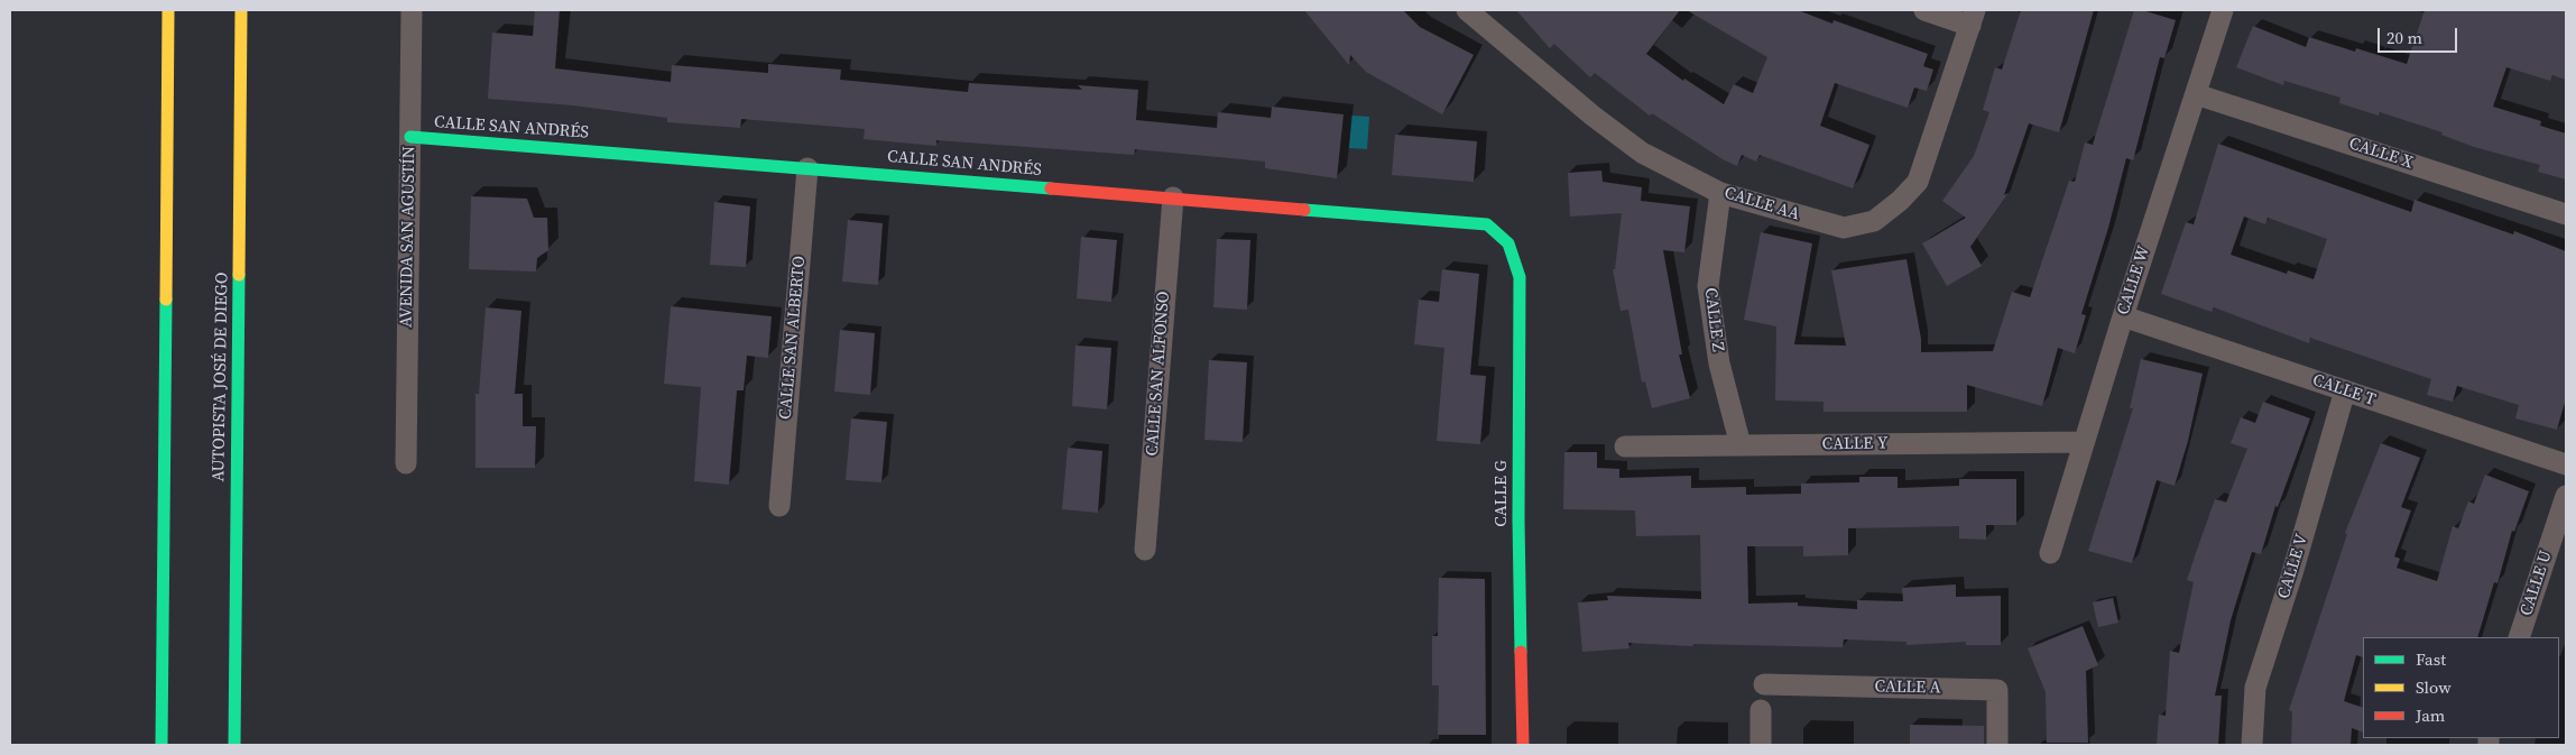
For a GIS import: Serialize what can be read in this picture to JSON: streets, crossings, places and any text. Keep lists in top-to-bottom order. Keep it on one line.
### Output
{"streets":{"main road":["CALLE SAN ANDRÉS","AUTOPISTA JOSÉ DE DIEGO","CALLE G"],"street":["CALLE X","CALLE AA","AVENIDA SAN AGUSTÍN","CALLE W","CALLE Z","CALLE SAN ALBERTO","CALLE SAN ALFONSO","CALLE T","CALLE Y","CALLE V","CALLE U","CALLE A"]},"crossings":[["CALLE SAN ANDRÉS","AVENIDA SAN AGUSTÍN"],["CALLE SAN ANDRÉS","CALLE SAN ALBERTO"],["CALLE SAN ANDRÉS","CALLE SAN ALFONSO"],["CALLE SAN ANDRÉS","CALLE G"],["CALLE X","CALLE W"],["CALLE AA","CALLE Z"],["CALLE W","CALLE T"],["CALLE W","CALLE Y"],["CALLE Z","CALLE Y"],["CALLE T","CALLE V"]],"legend":["Fast","Slow","Jam"],"scale_bar":"20 m"}
